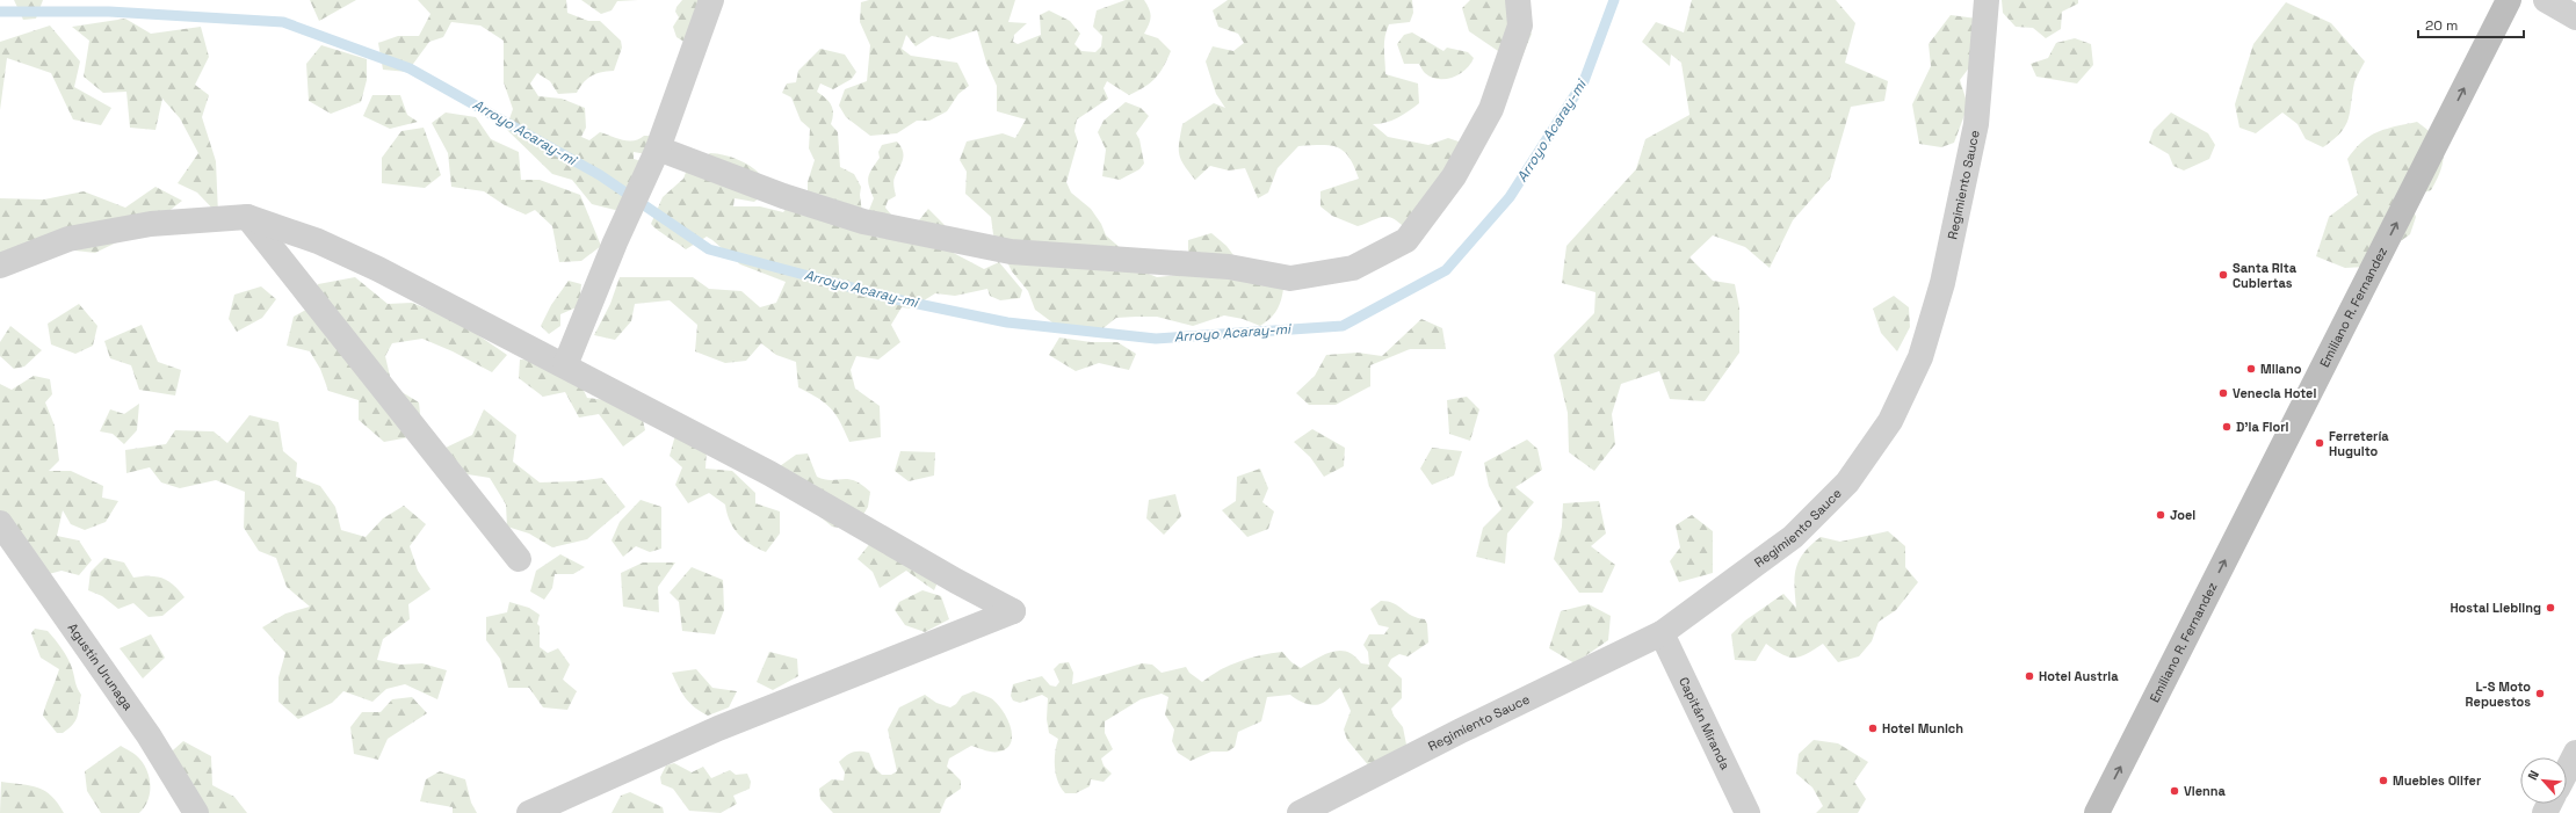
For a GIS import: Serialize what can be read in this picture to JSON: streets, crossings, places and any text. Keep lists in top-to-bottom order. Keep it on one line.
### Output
{"streets":{"street":["Regimiento Sauce","Emiliano R. Fernandez","Agustín Urunaga","Capitán Miranda"]},"crossings":[["Regimiento Sauce","Capitán Miranda"]],"one_way":["Emiliano R. Fernandez"],"water":["Arroyo Acaray-mi"],"places":["Santa Rita Cubiertas","Milano","Venecia Hotel","D'la Fiori","Ferretería Huguito","Joel","Hostal Liebling","Hotel Austria","L-S Moto Repuestos","Hotel Munich","Muebles Olifer","Vienna"],"scale_bar":"20 m","north":"top left"}
